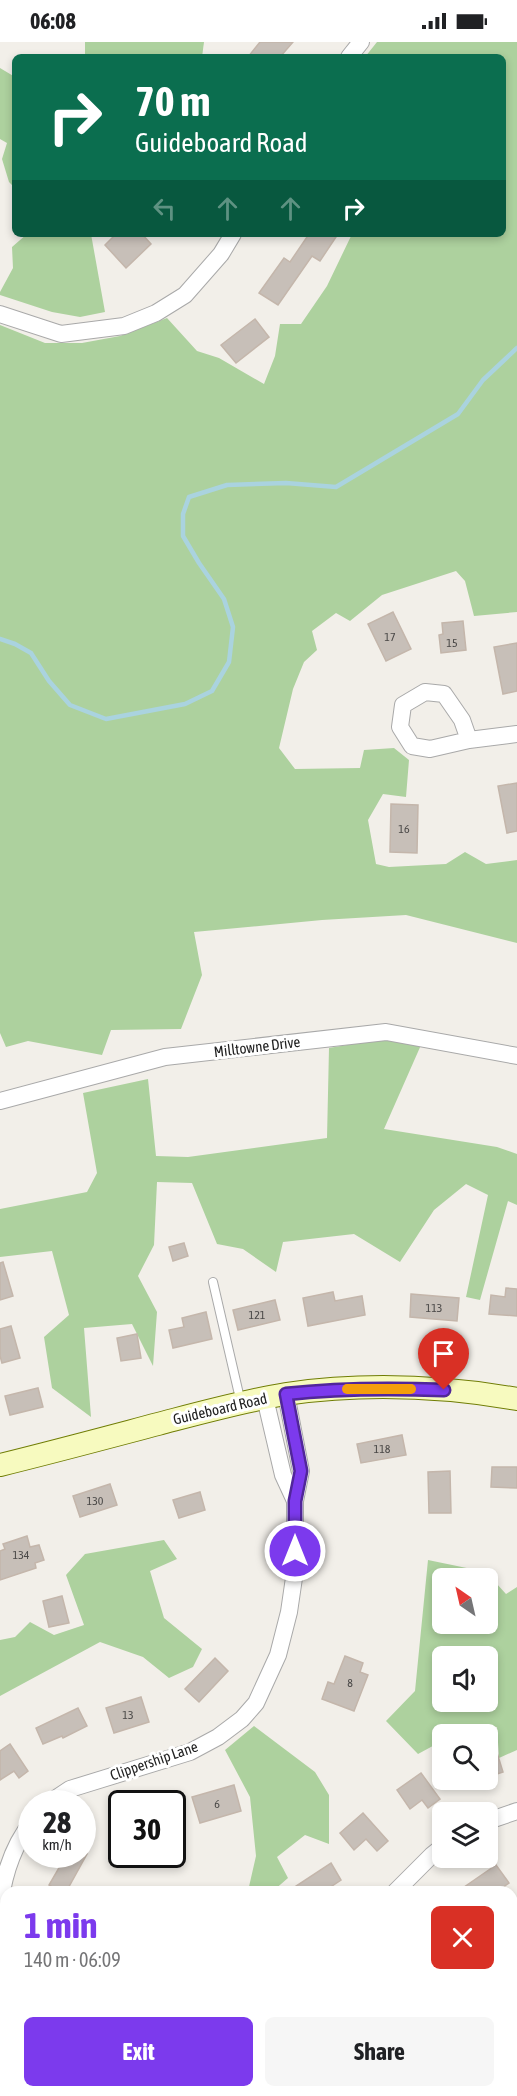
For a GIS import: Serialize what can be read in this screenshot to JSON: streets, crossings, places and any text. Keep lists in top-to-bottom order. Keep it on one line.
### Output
{"streets":{"street":["Milltowne Drive","Guideboard Road","Clippership Lane"]},"crossings":[["Guideboard Road","Clippership Lane"]],"house_numbers":["17","15","16","113","121","118","130","134","8","13","6"],"north":"top left","page":{"status":"06:08","turn":["70 m","Guideboard Road"],"speed":"28 km/h","limit":"30","heading":["1 min","140 m · 06:09"],"buttons":["Exit","Share"]}}
